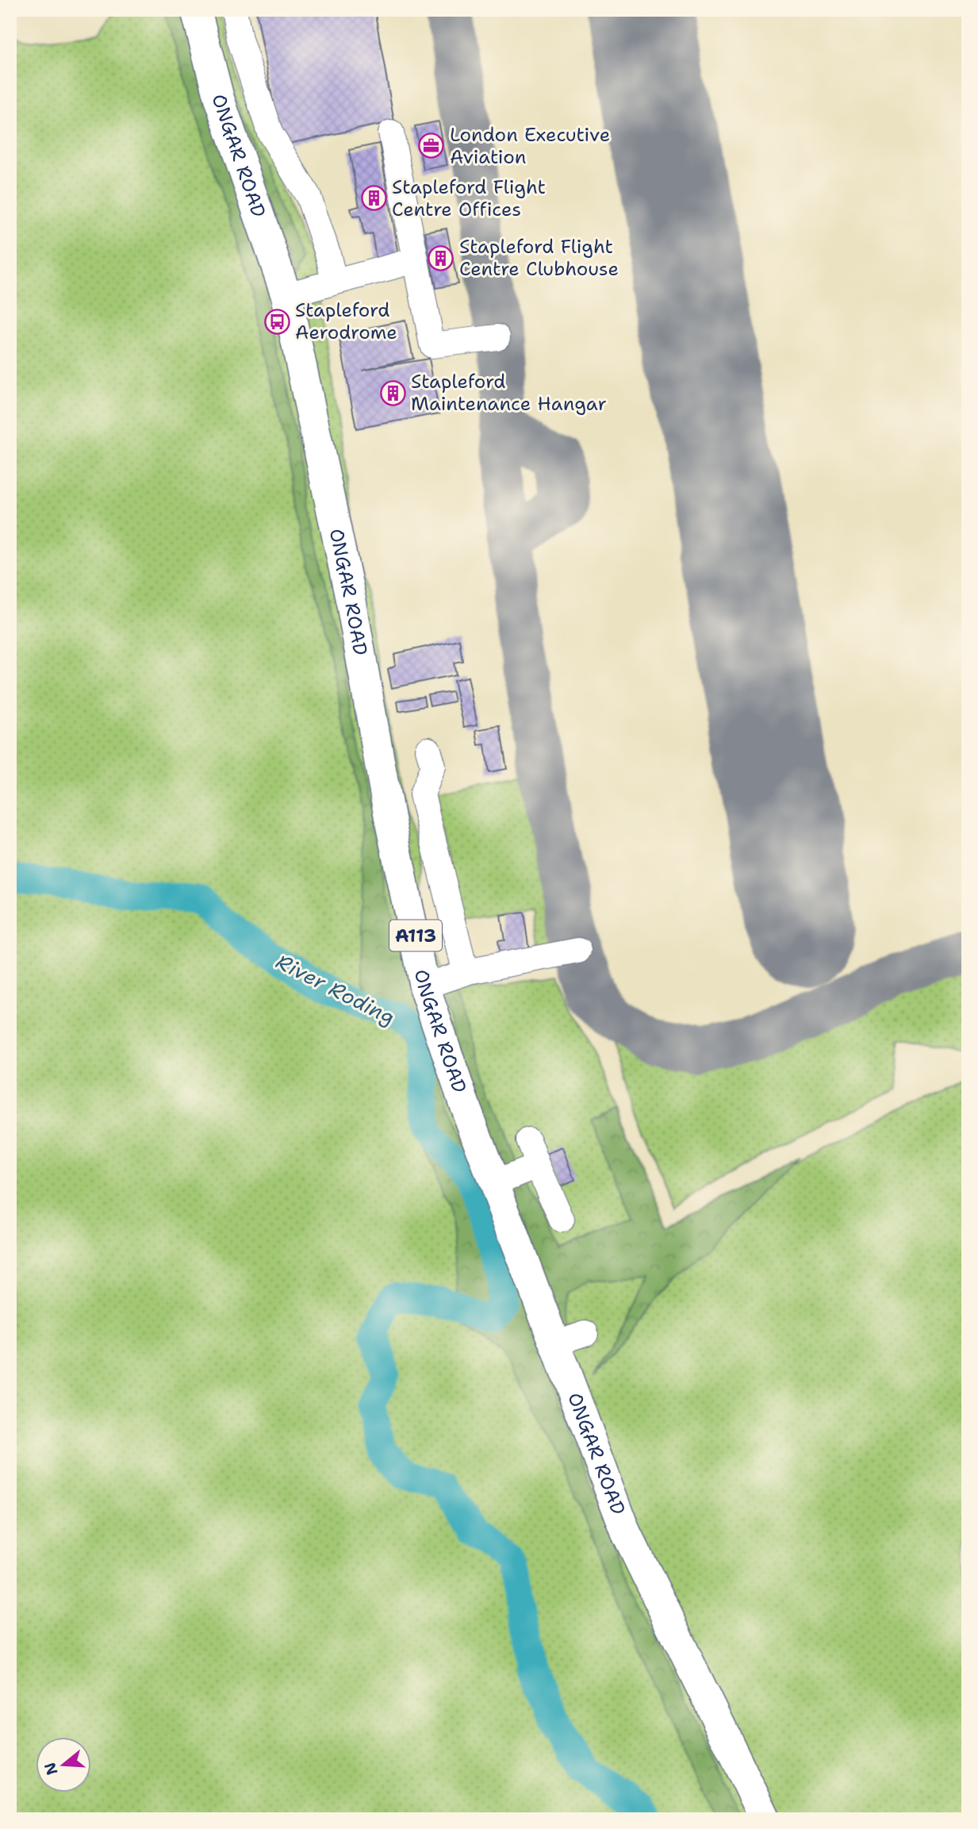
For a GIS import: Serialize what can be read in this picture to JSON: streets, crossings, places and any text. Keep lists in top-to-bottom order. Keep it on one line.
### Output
{"streets":{"main road":["ONGAR ROAD","A113"]},"water":["River Roding"],"places":{"office":["London Executive Aviation"],"building":["Stapleford Flight Centre Offices","Stapleford Flight Centre Clubhouse","Stapleford Maintenance Hangar"],"bus stop":["Stapleford Aerodrome"]},"north":"left"}
